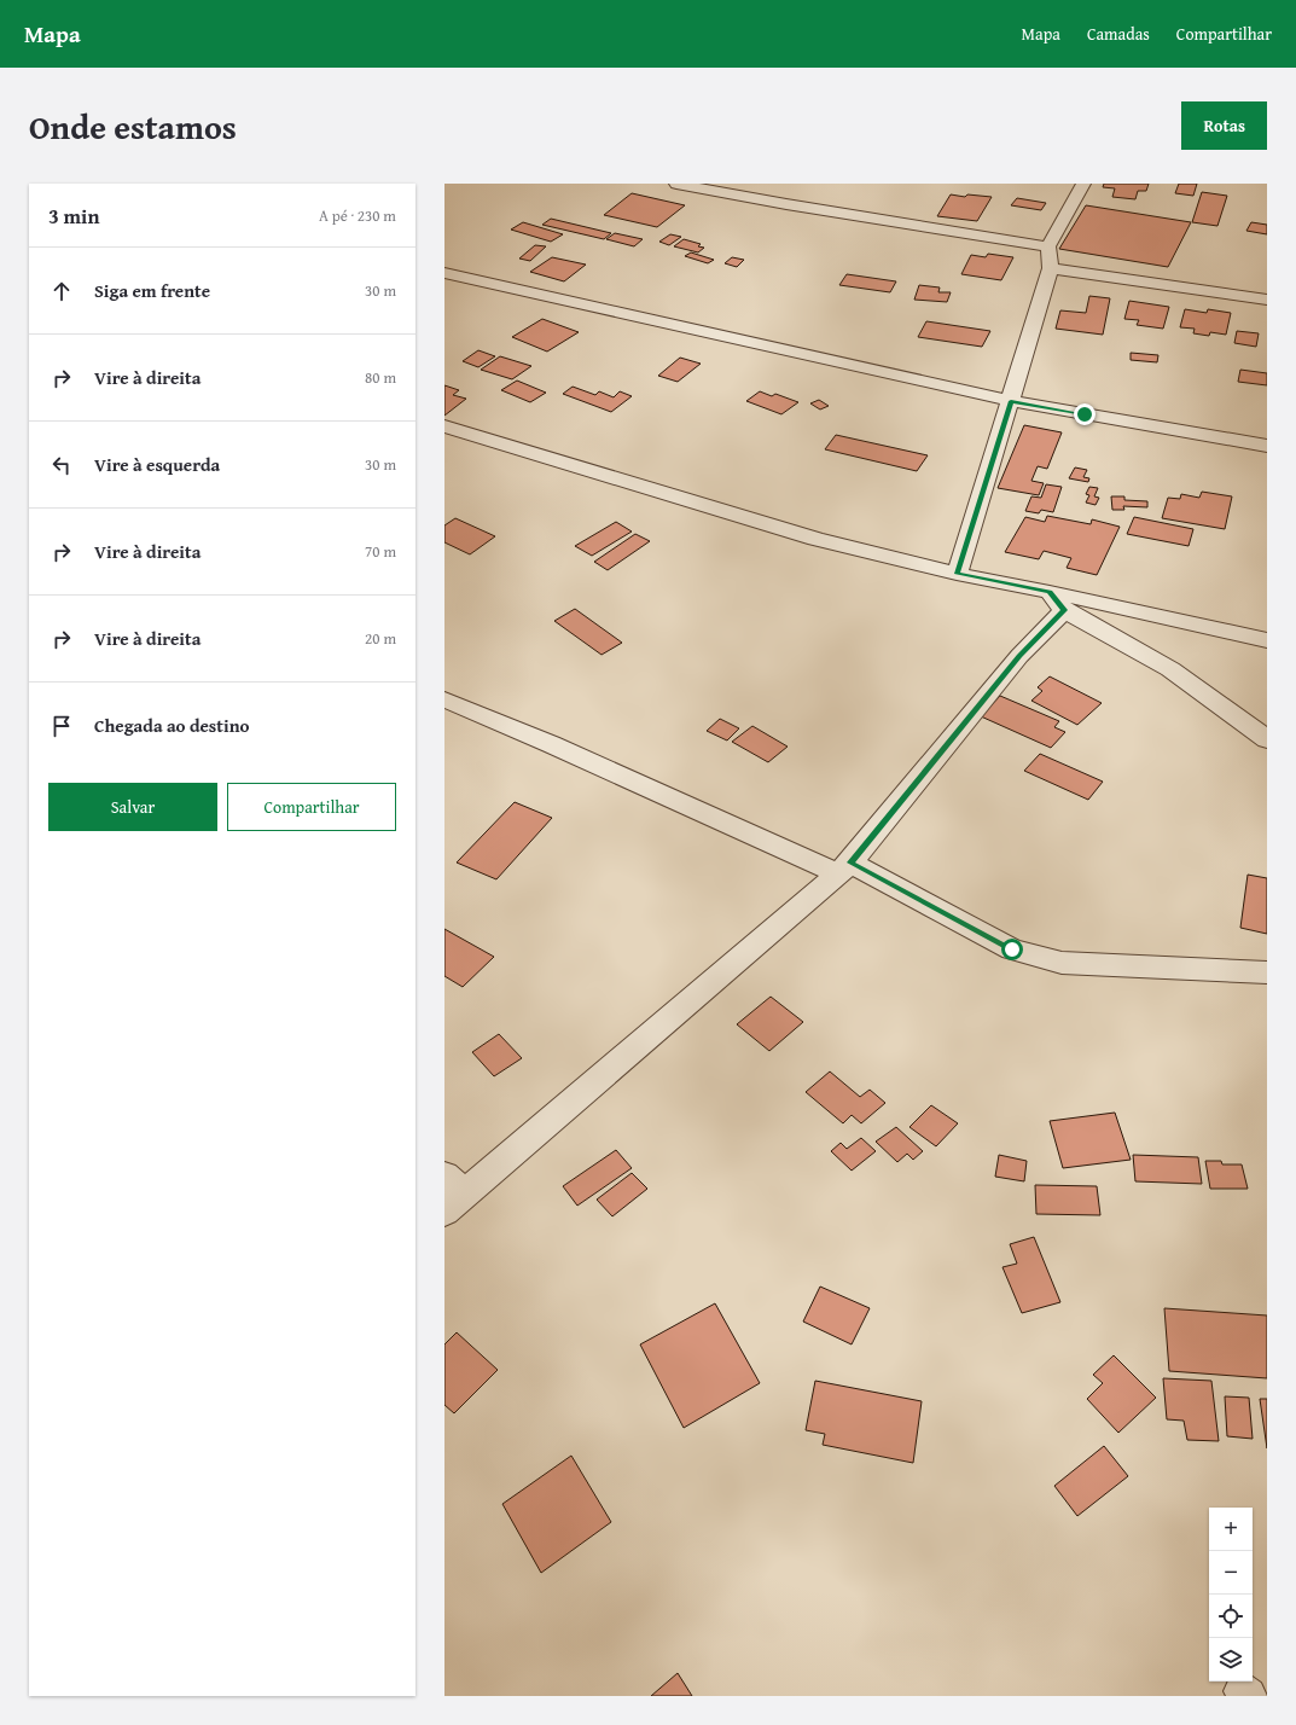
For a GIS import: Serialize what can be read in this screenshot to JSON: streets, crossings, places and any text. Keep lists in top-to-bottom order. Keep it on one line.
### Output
{"page":{"header":"Mapa","nav":["Mapa","Camadas","Compartilhar"],"title":"Onde estamos","buttons":["Rotas",["Salvar","Compartilhar"]],"heading":["3 min","A pé · 230 m"],"list":[["Siga em frente","30 m"],["Vire à direita","80 m"],["Vire à esquerda","30 m"],["Vire à direita","70 m"],["Vire à direita","20 m"],"Chegada ao destino"],"map_buttons":["+","−"]}}
